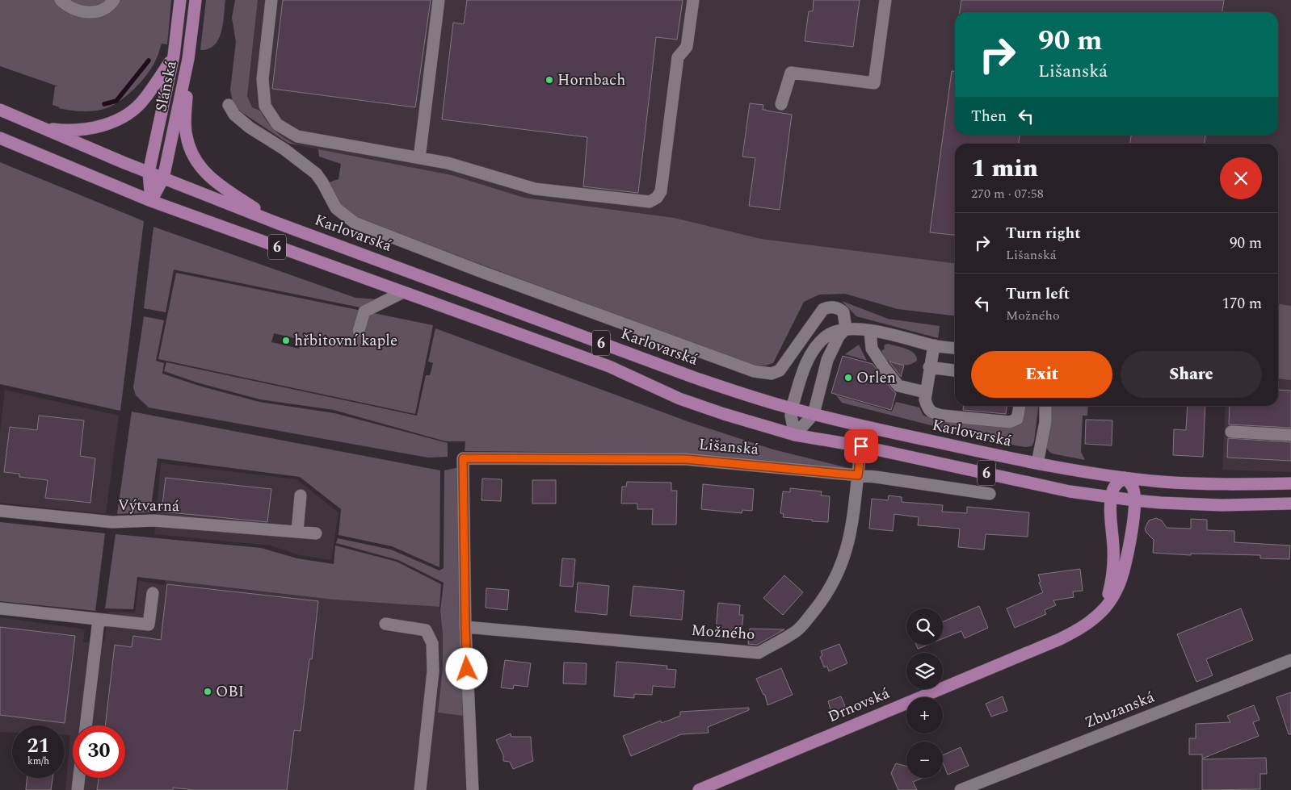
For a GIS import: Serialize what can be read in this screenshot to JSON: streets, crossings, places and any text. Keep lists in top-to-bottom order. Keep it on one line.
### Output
{"streets":{"main road":["Slánská","Karlovarská","6","Drnovská"],"street":["Lišanská","Výtvarná","Možného","Zbuzanská"]},"crossings":[["Slánská","Karlovarská"],["Slánská","6"],["6","Možného"],["6","Drnovská"],["Lišanská","Možného"]],"places":["Hornbach","hřbitovní kaple","Orlen","OBI"],"page":{"turn":["90 m","Lišanská"],"then":"Then","heading":["1 min","270 m · 07:58"],"list":[{"name":"Turn right","note":"Lišanská","value":"90 m"},{"name":"Turn left","note":"Možného","value":"170 m"}],"buttons":["Exit","Share"],"map_buttons":["+","−"],"speed":"21 km/h","limit":"30"}}
